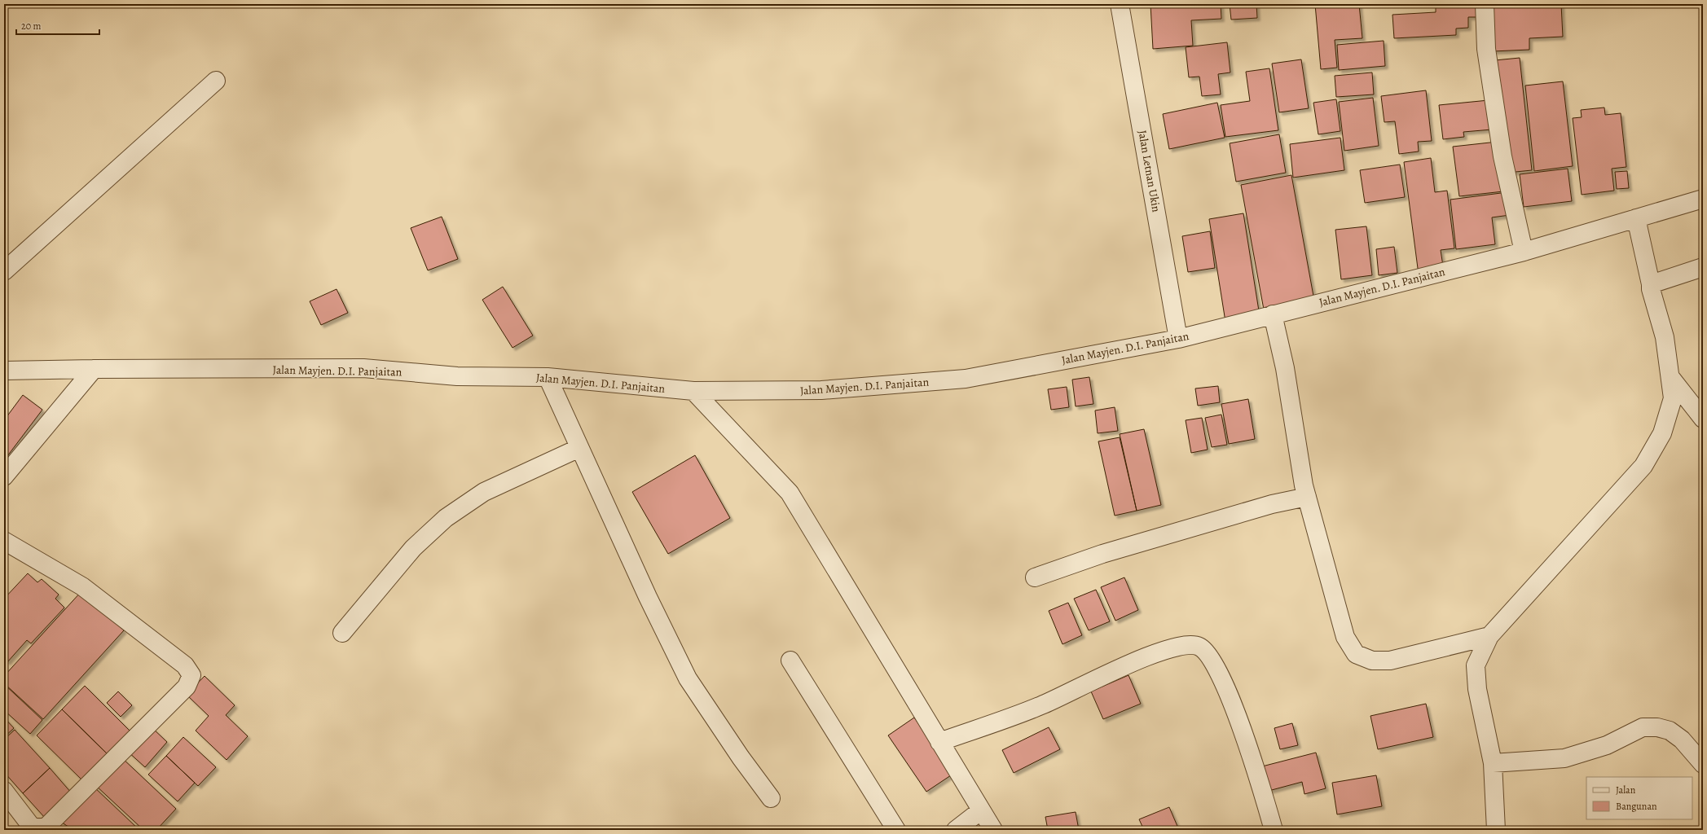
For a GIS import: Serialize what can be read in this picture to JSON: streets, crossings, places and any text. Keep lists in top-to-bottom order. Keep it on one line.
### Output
{"streets":{"street":["Jalan Letnan Ukin","Jalan Mayjen. D.I. Panjaitan"]},"crossings":[["Jalan Letnan Ukin","Jalan Mayjen. D.I. Panjaitan"]],"legend":["Jalan","Bangunan"],"scale_bar":"20 m"}
